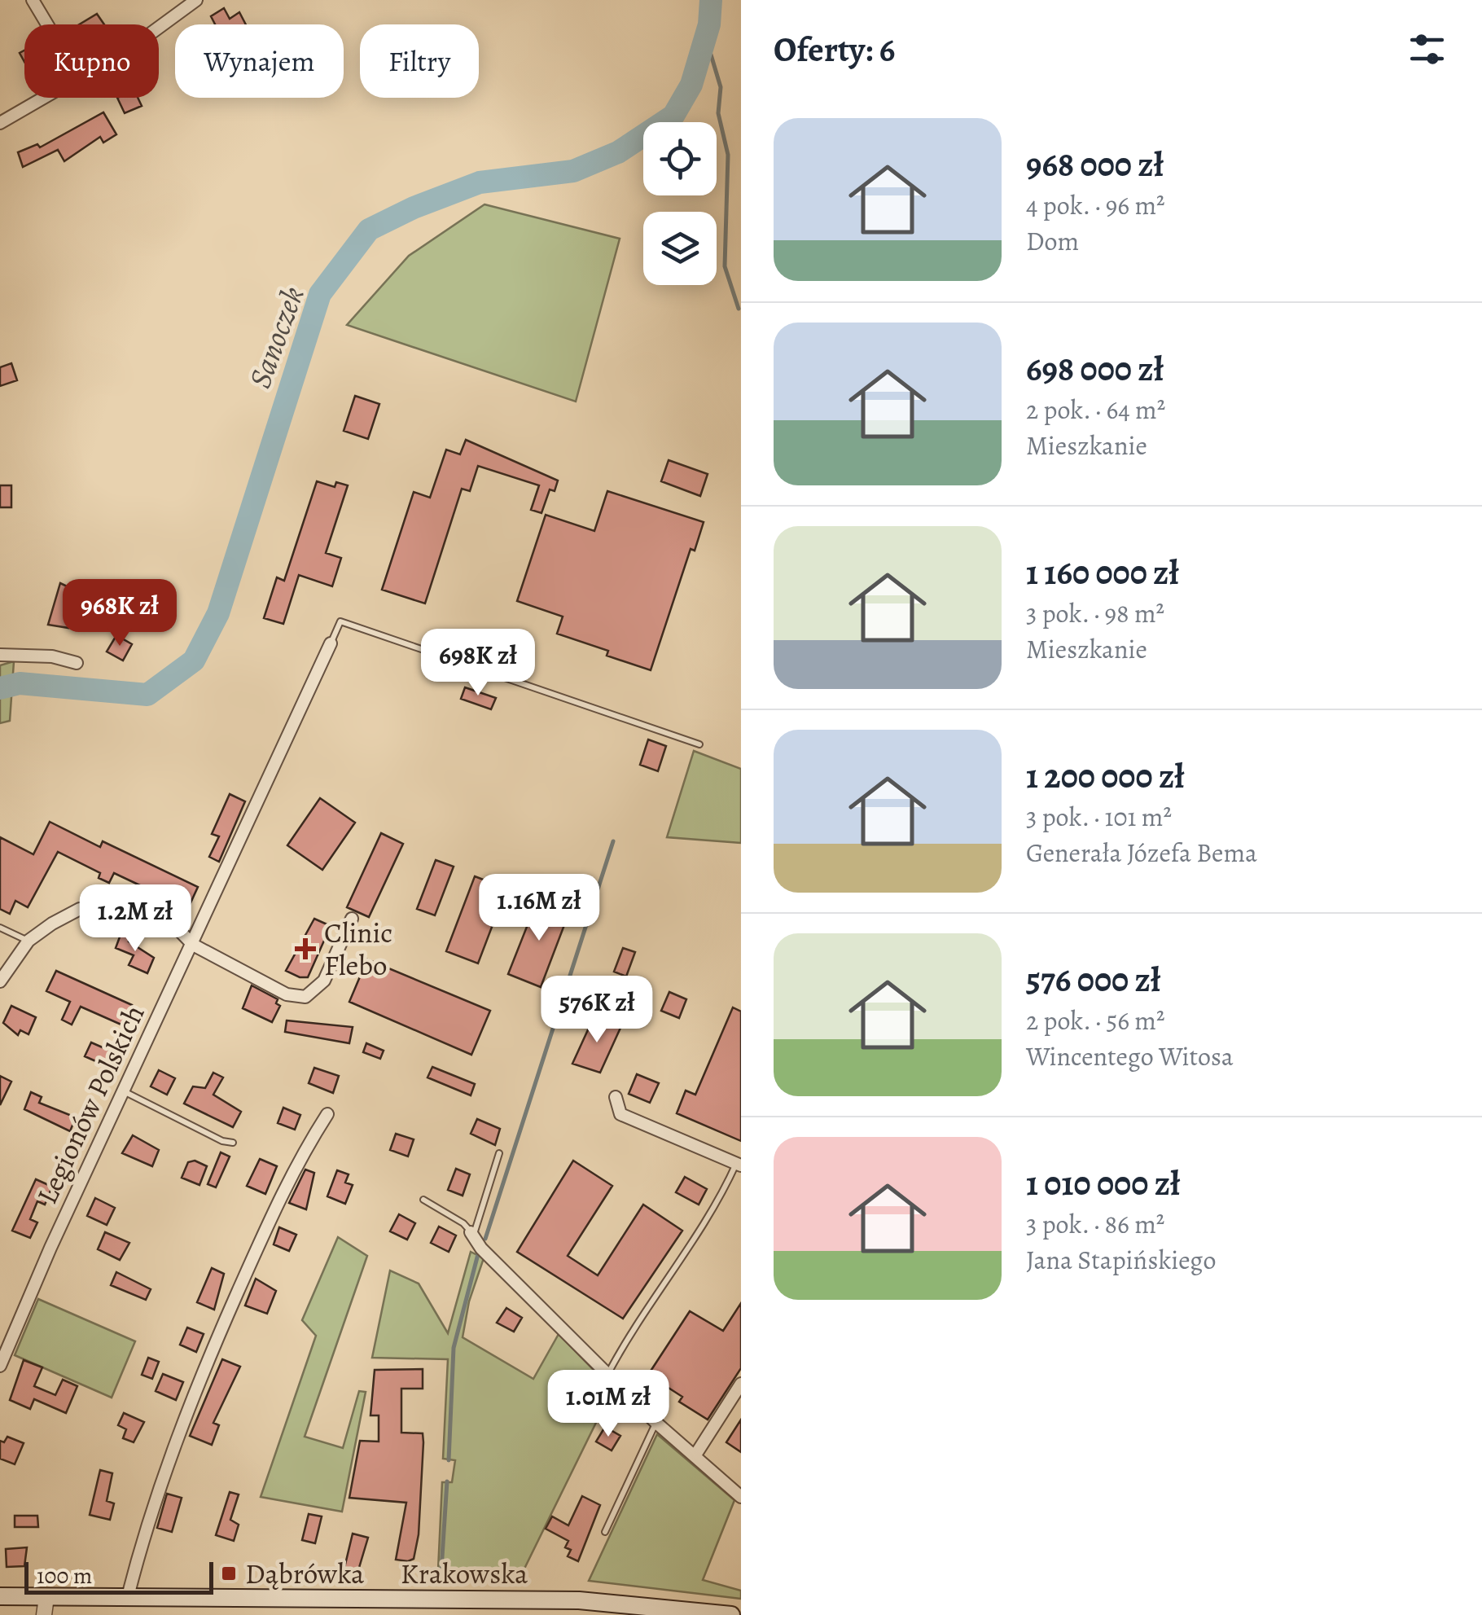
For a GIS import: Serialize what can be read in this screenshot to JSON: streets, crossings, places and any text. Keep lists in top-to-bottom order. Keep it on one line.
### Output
{"streets":{"main road":["Krakowska"],"street":["Legionów Polskich"]},"water":["Sanoczek"],"places":{"health":["Clinic Flebo"],"transit":["Dąbrówka"]},"scale_bar":"100 m","page":{"heading":"Oferty: 6","chip":["Kupno","Wynajem","Filtry"],"list":[{"name":"968 000 zł","note":"4 pok. · 96 m² · Dom"},{"name":"698 000 zł","note":"2 pok. · 64 m² · Mieszkanie"},{"name":"1 160 000 zł","note":"3 pok. · 98 m² · Mieszkanie"},{"name":"1 200 000 zł","note":"3 pok. · 101 m² · Generała Józefa Bema"},{"name":"576 000 zł","note":"2 pok. · 56 m² · Wincentego Witosa"},{"name":"1 010 000 zł","note":"3 pok. · 86 m² · Jana Stapińskiego"}],"price":["968K zł","698K zł","1.16M zł","1.2M zł","576K zł","1.01M zł"],"scale":"100 m"}}
